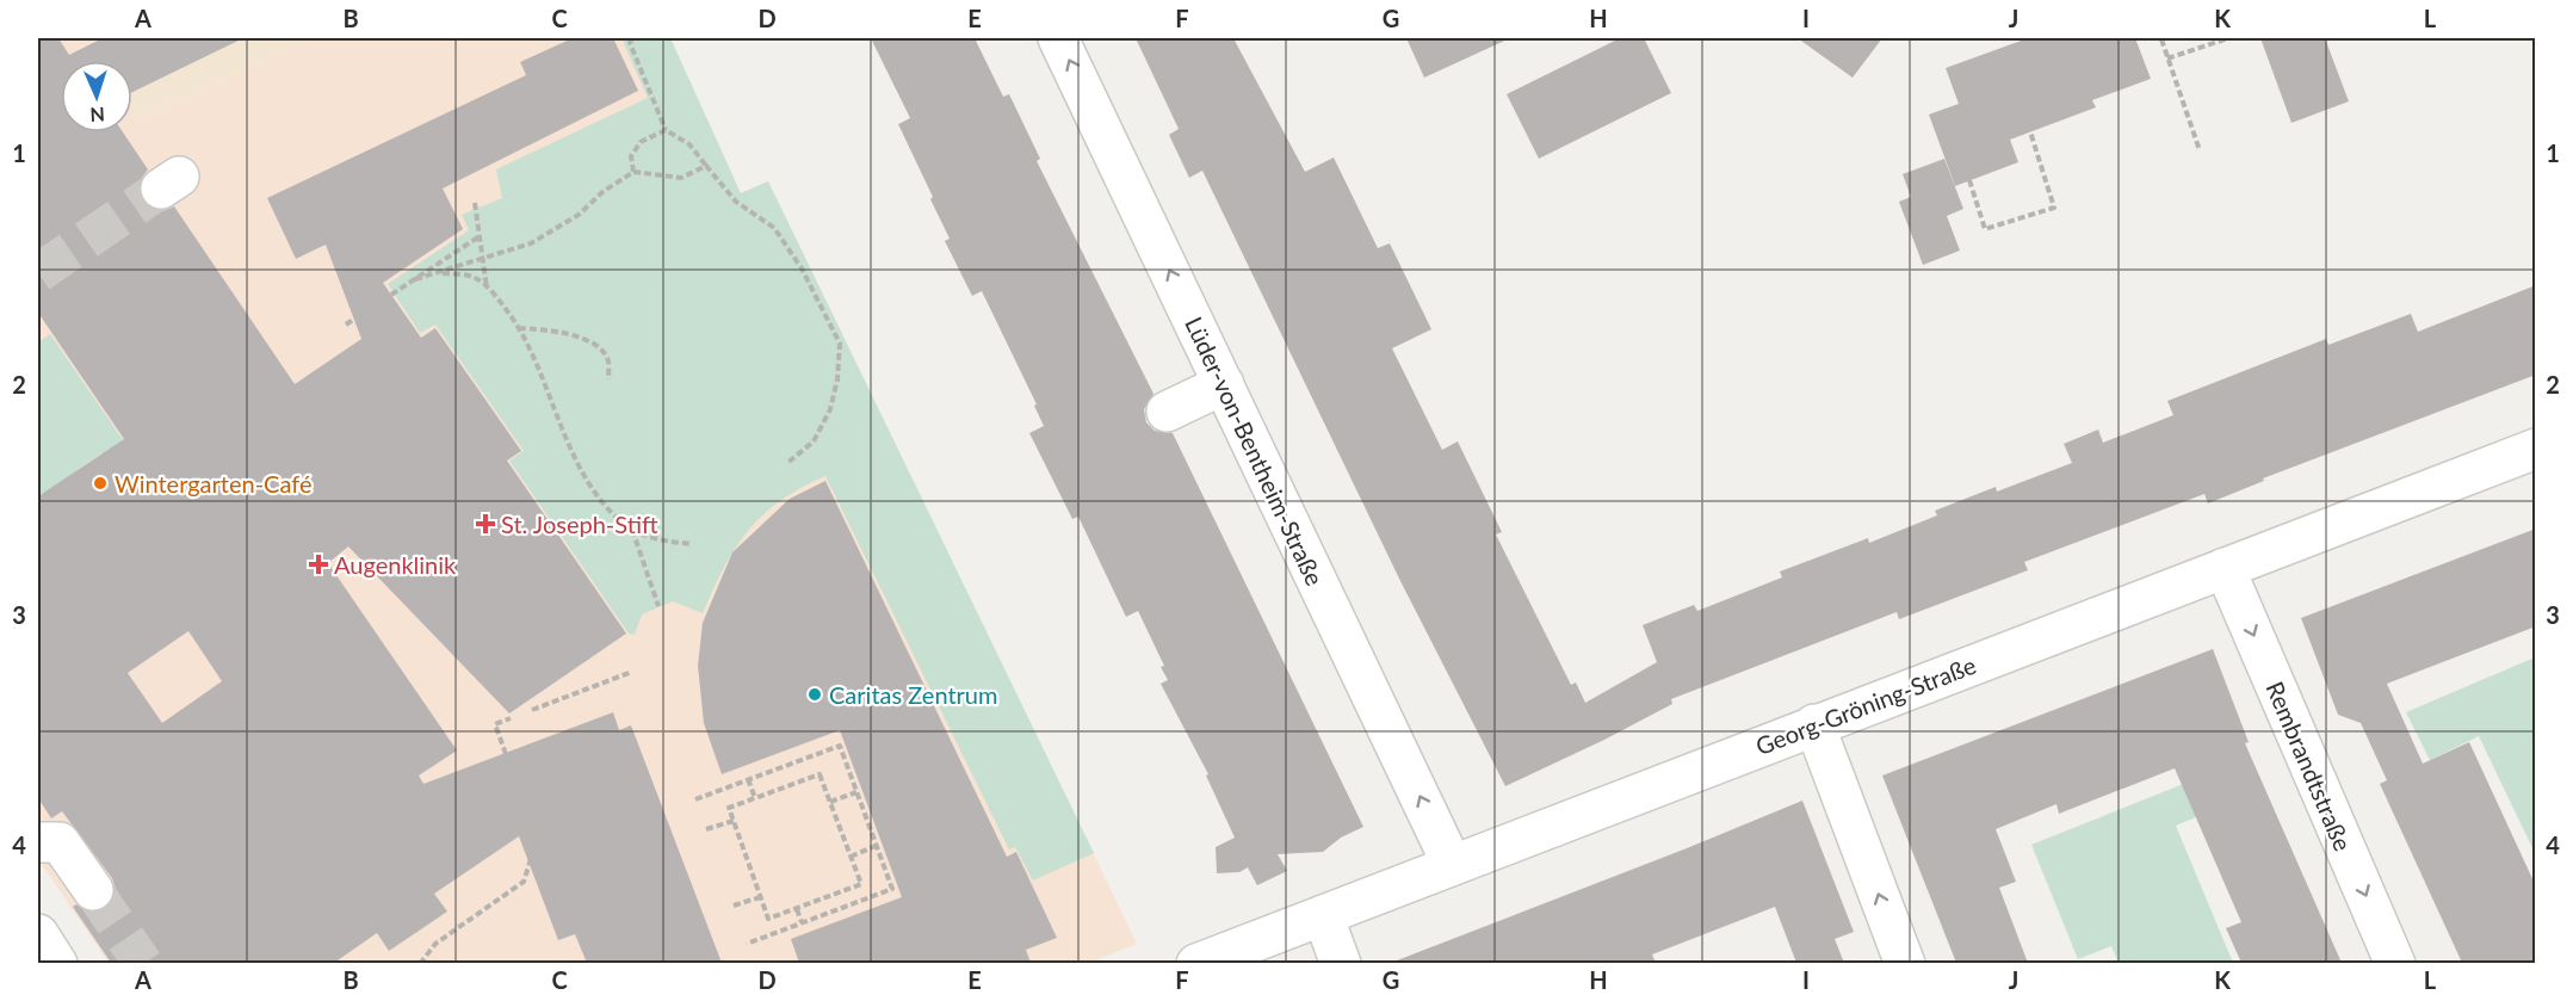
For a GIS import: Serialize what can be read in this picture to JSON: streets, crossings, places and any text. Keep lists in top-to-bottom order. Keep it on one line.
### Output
{"streets":{"street":["Lüder-von-Bentheim-Straße","Georg-Gröning-Straße","Rembrandtstraße"]},"crossings":[["Lüder-von-Bentheim-Straße","Georg-Gröning-Straße"],["Georg-Gröning-Straße","Rembrandtstraße"]],"one_way":["Lüder-von-Bentheim-Straße","Rembrandtstraße"],"places":{"other":["Wintergarten-Café","Caritas Zentrum"],"health":["St. Joseph-Stift","Augenklinik"]},"north":"bottom","grid":{"columns":["A","B","C","D","E","F","G","H","I","J","K","L"],"rows":["1","2","3","4"]}}
